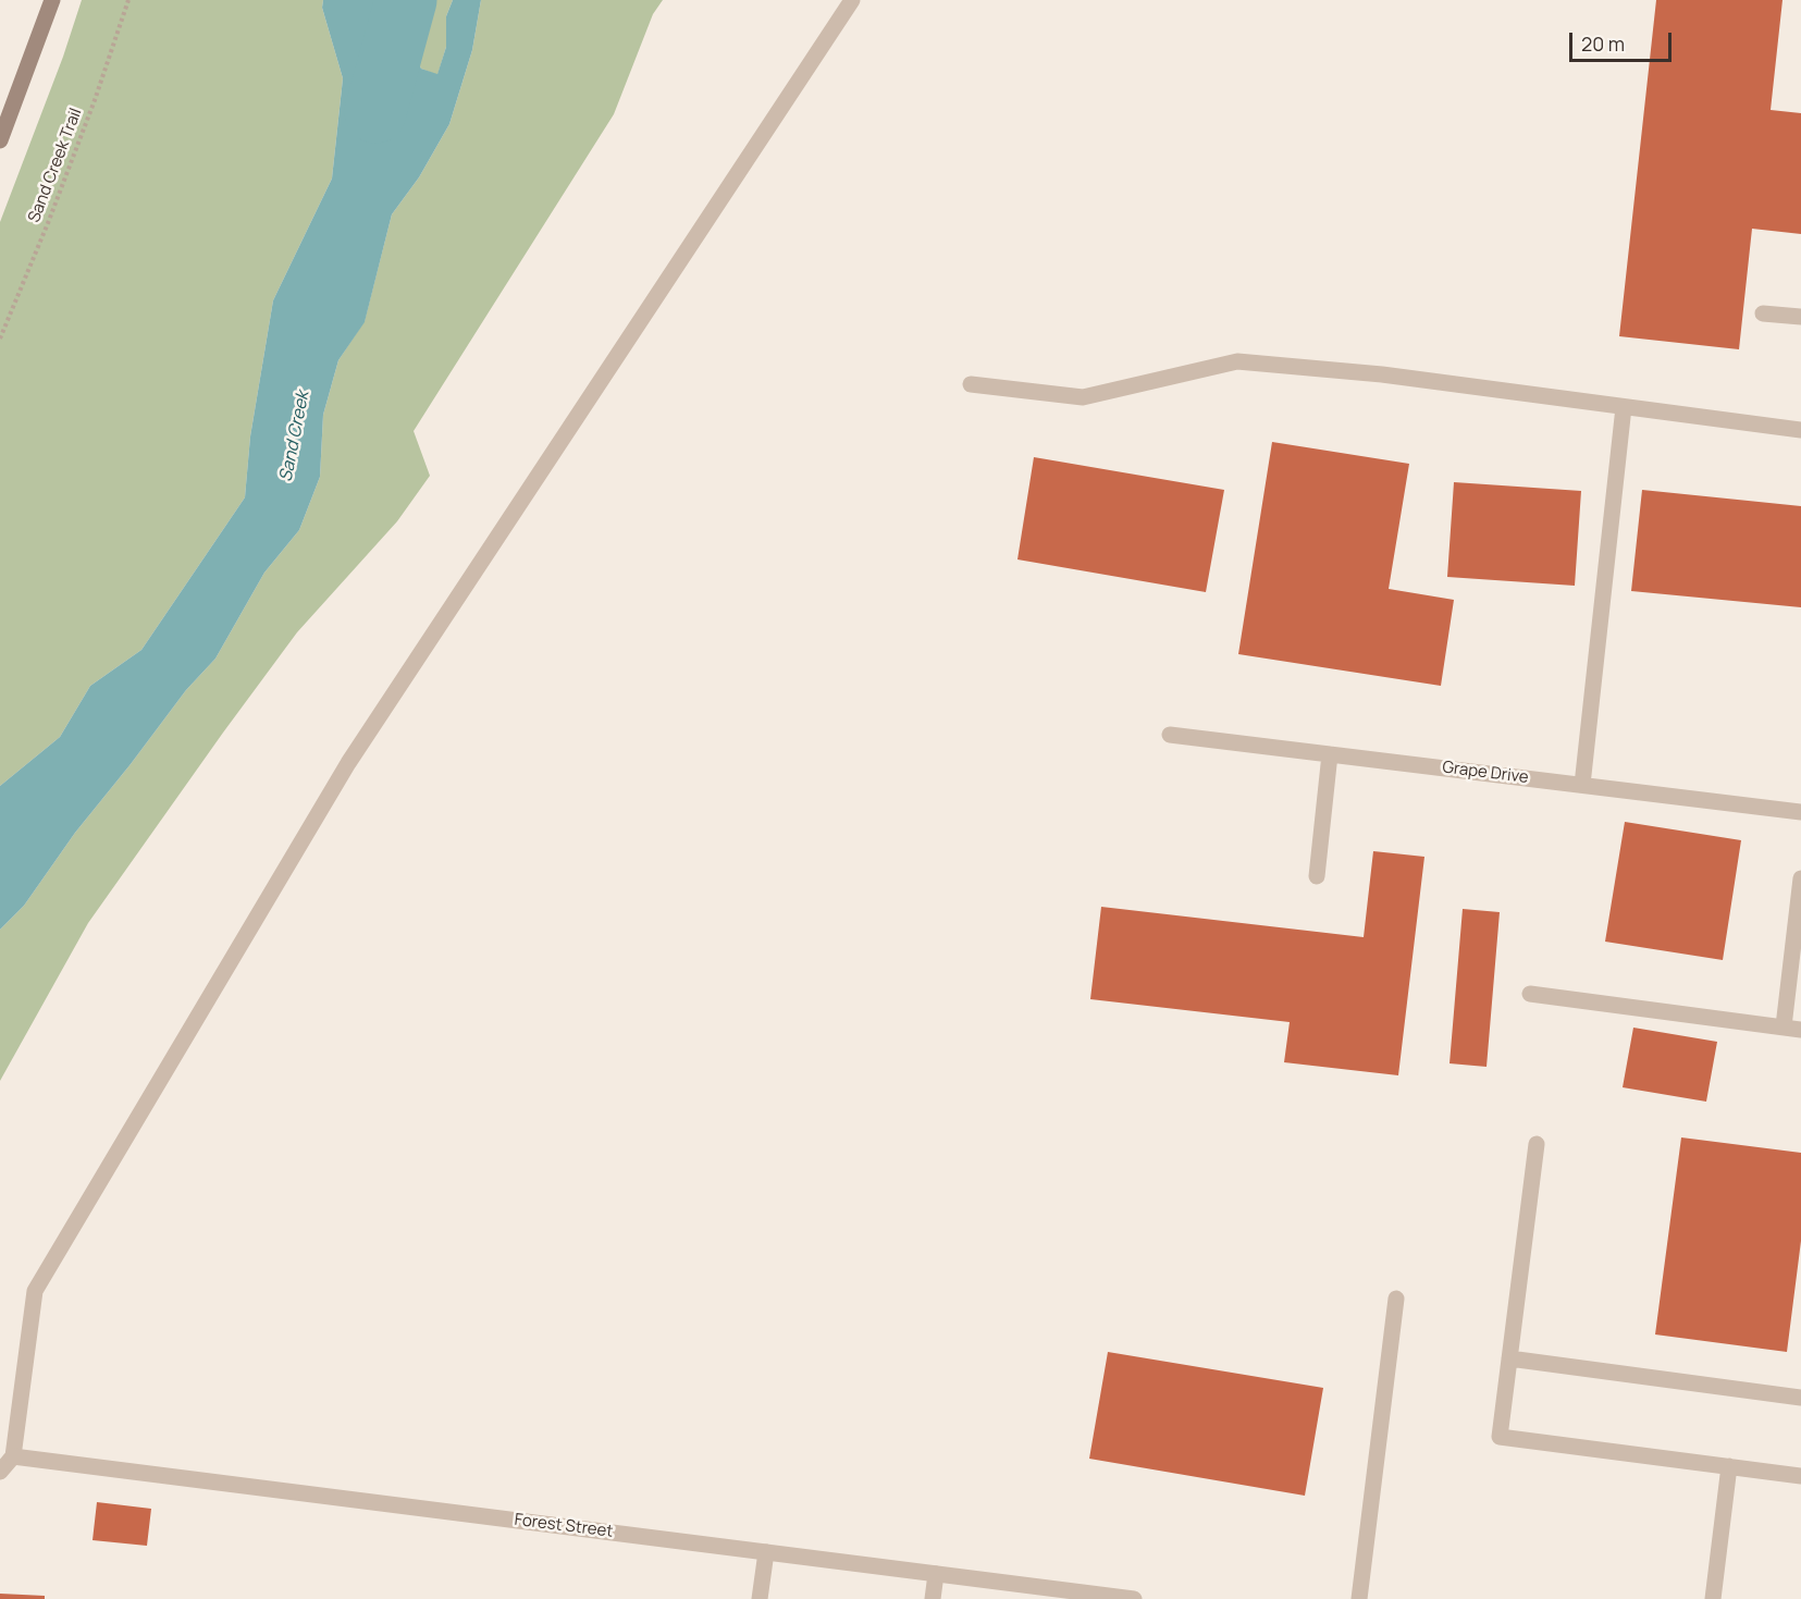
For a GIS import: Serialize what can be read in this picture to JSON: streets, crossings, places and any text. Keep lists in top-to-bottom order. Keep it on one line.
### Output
{"streets":{"street":["Grape Drive","Forest Street"],"path":["Sand Creek Trail"]},"water":["Sand Creek"],"scale_bar":"20 m"}
